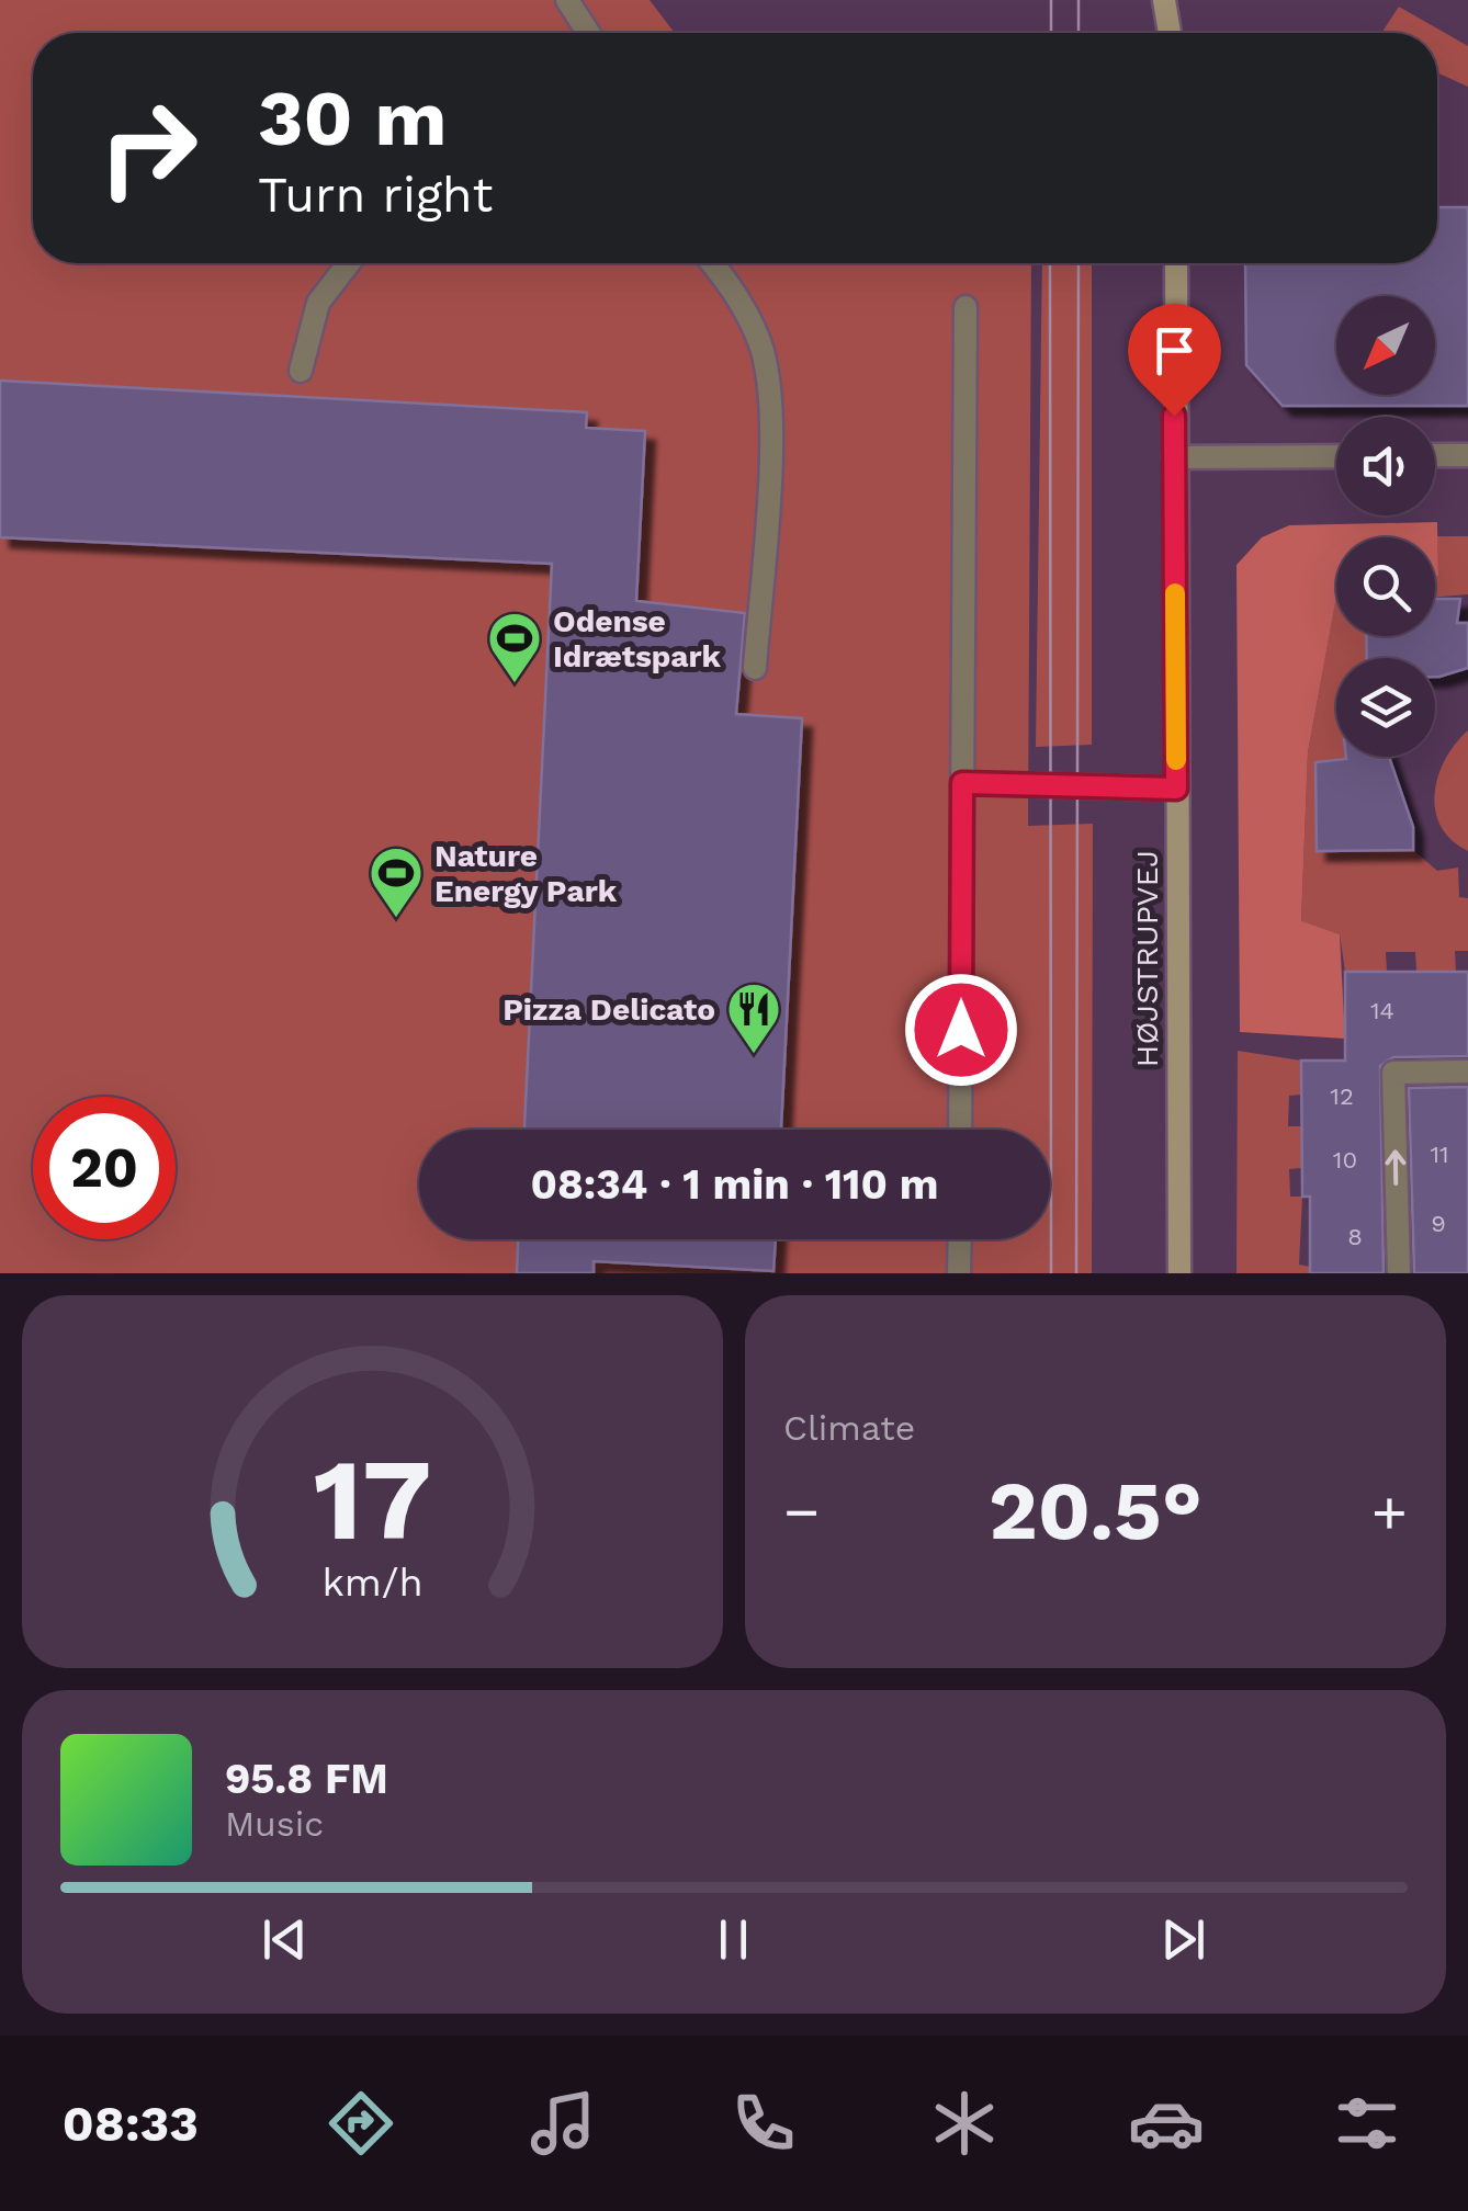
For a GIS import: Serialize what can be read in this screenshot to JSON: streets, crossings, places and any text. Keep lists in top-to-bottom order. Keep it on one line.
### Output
{"streets":{"street":["HØJSTRUPVEJ"]},"places":{"sports":["Odense Idrætspark","Nature Energy Park"],"restaurant":["Pizza Delicato"]},"house_numbers":["14","12","11","10","9","8"],"north":"bottom left","page":{"turn":["30 m","Turn right"],"limit":"20","trip":"08:34 · 1 min · 110 m","tile":"Climate","heat":["−","20.5°","+"],"song":["95.8 FM","Music"],"tabs":"08:33","gauge":["17","km/h"]}}
